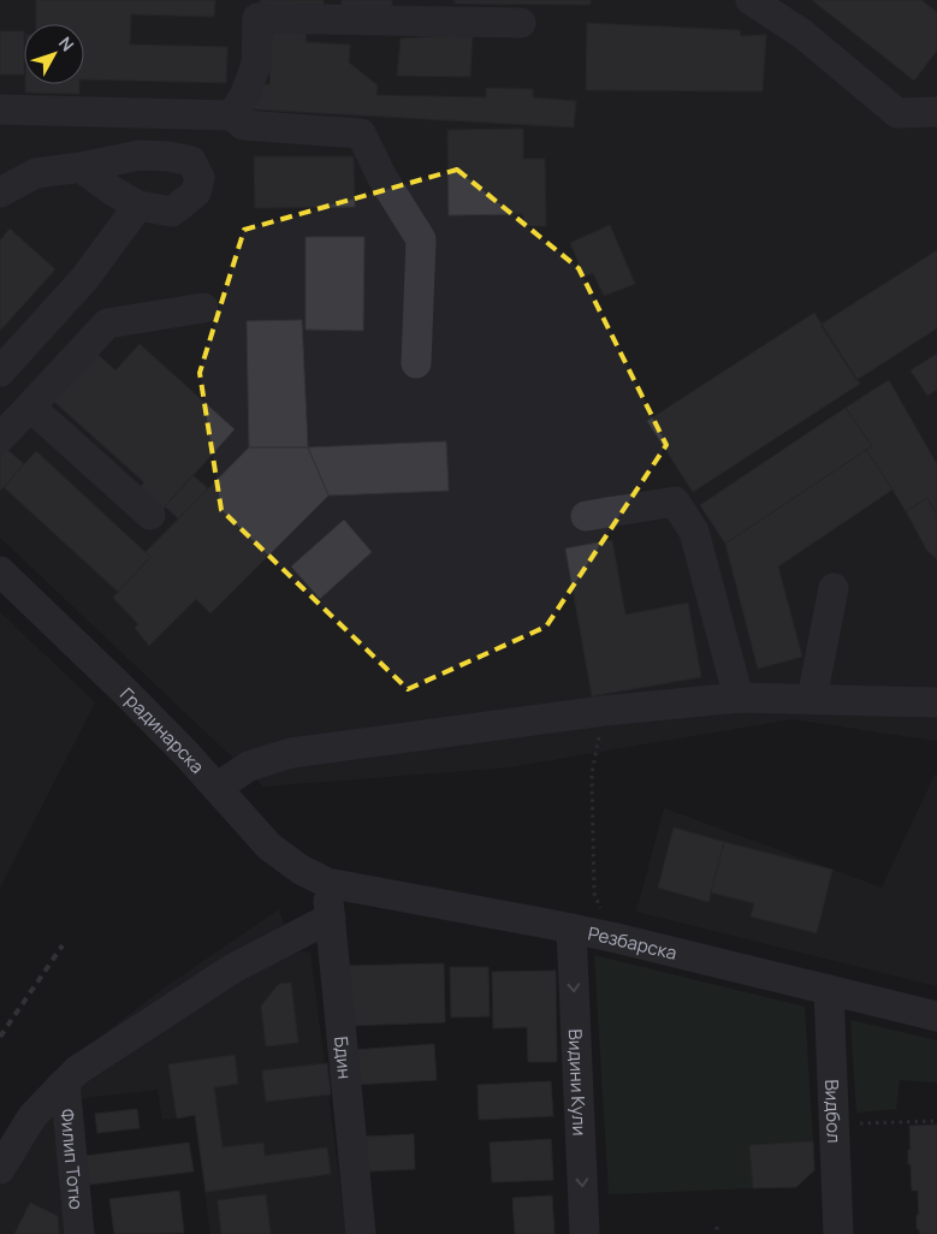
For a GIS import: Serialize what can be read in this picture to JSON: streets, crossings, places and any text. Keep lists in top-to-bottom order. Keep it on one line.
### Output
{"streets":{"street":["Градинарска","Резбарска","Бдин","Видини Кули","Видбол","Филип Тотю"]},"crossings":[["Градинарска","Резбарска"],["Градинарска","Бдин"],["Резбарска","Бдин"],["Резбарска","Видини Кули"],["Резбарска","Видбол"]],"one_way":["Видини Кули"],"north":"top right"}
